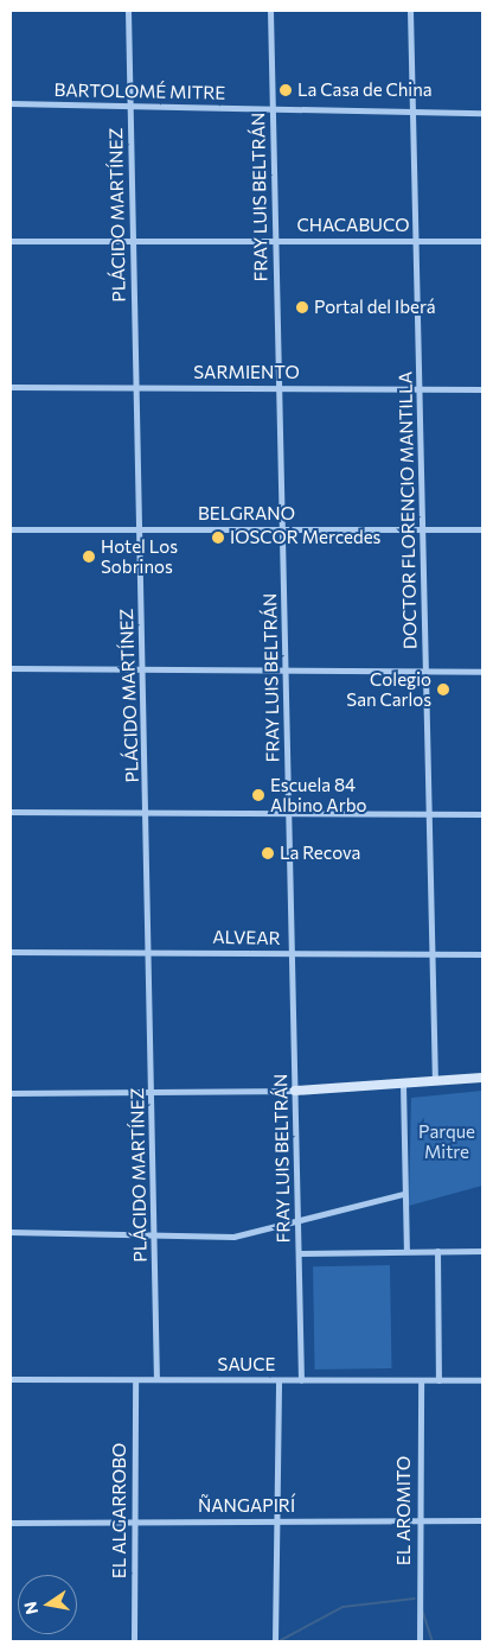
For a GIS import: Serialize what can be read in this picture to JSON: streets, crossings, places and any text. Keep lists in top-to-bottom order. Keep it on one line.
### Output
{"streets":{"street":["BARTOLOMÉ MITRE","FRAY LUIS BELTRÁN","PLÁCIDO MARTÍNEZ","CHACABUCO","SARMIENTO","DOCTOR FLORENCIO MANTILLA","BELGRANO","ALVEAR","SAUCE","ÑANGAPIRÍ","EL ALGARROBO","EL AROMITO"]},"crossings":[["BARTOLOMÉ MITRE","FRAY LUIS BELTRÁN"],["BARTOLOMÉ MITRE","PLÁCIDO MARTÍNEZ"],["BARTOLOMÉ MITRE","DOCTOR FLORENCIO MANTILLA"],["FRAY LUIS BELTRÁN","CHACABUCO"],["FRAY LUIS BELTRÁN","SARMIENTO"],["FRAY LUIS BELTRÁN","BELGRANO"],["FRAY LUIS BELTRÁN","ALVEAR"],["FRAY LUIS BELTRÁN","SAUCE"],["PLÁCIDO MARTÍNEZ","CHACABUCO"],["PLÁCIDO MARTÍNEZ","SARMIENTO"],["PLÁCIDO MARTÍNEZ","BELGRANO"],["PLÁCIDO MARTÍNEZ","ALVEAR"],["PLÁCIDO MARTÍNEZ","SAUCE"],["CHACABUCO","DOCTOR FLORENCIO MANTILLA"],["SARMIENTO","DOCTOR FLORENCIO MANTILLA"],["DOCTOR FLORENCIO MANTILLA","BELGRANO"],["DOCTOR FLORENCIO MANTILLA","ALVEAR"],["SAUCE","EL ALGARROBO"],["SAUCE","EL AROMITO"],["ÑANGAPIRÍ","EL ALGARROBO"],["ÑANGAPIRÍ","EL AROMITO"]],"parks":["Parque Mitre"],"places":["La Casa de China","Portal del Iberá","IOSCOR Mercedes","Hotel Los Sobrinos","Colegio San Carlos","Escuela 84 Albino Arbo","La Recova"],"north":"left"}
